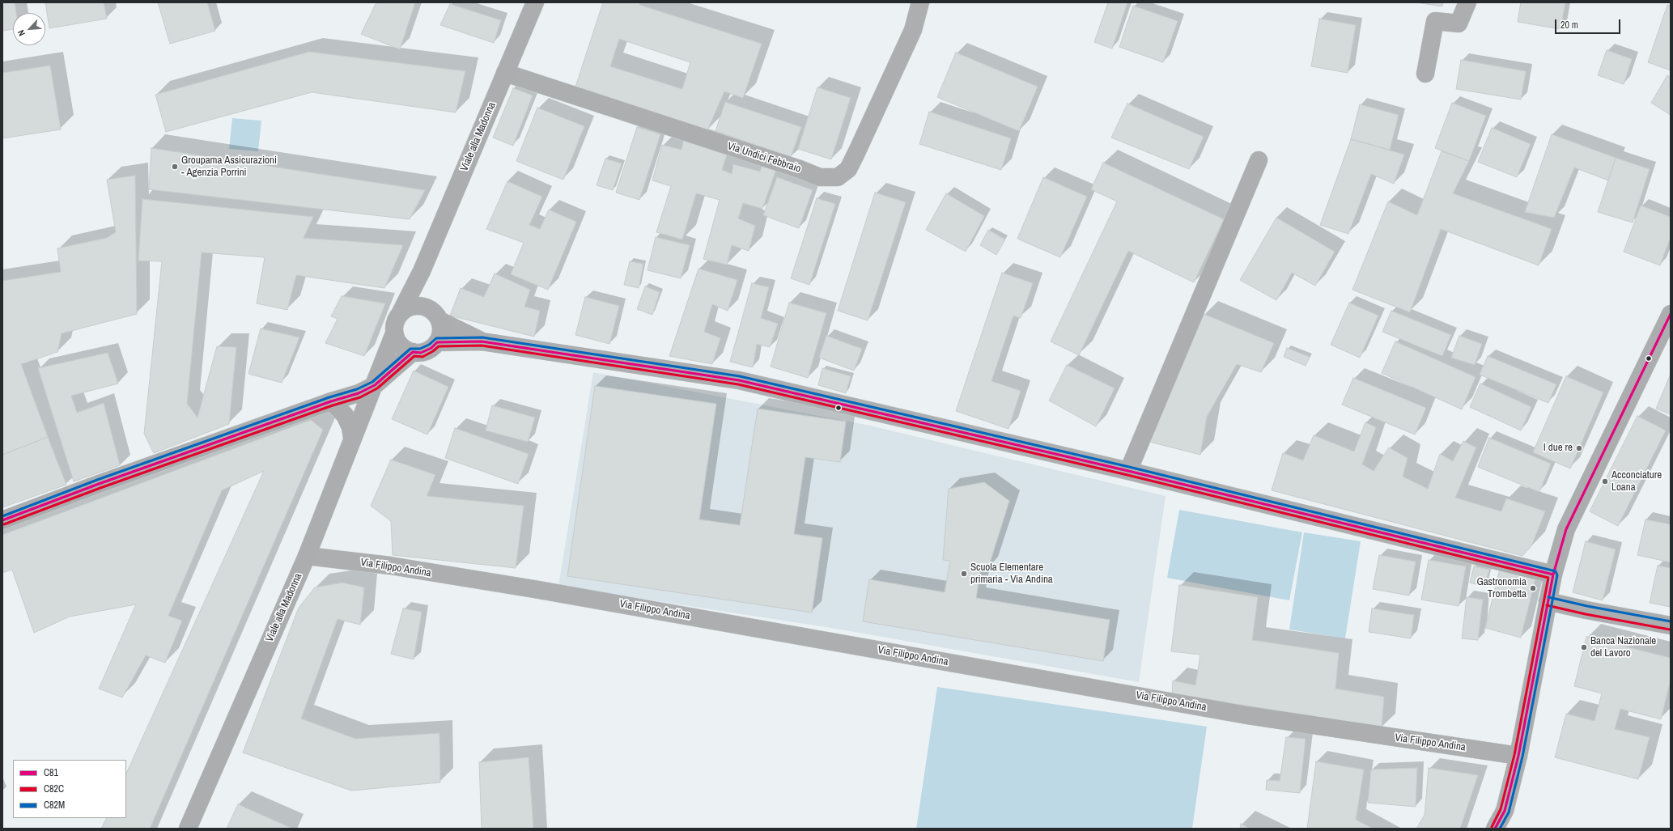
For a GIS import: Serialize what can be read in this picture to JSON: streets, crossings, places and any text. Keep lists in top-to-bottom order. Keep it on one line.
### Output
{"streets":{"street":["Viale alla Madonna","Via Undici Febbraio","Via Filippo Andina"]},"crossings":[["Viale alla Madonna","Via Undici Febbraio"],["Viale alla Madonna","Via Filippo Andina"]],"places":["Groupama Assicurazioni - Agenzia Porrini","I due re","Acconciature Loana","Scuola Elementare primaria - Via Andina","Gastronomia Trombetta","Banca Nazionale del Lavoro"],"lines":["transit line C81","transit line C82M","transit line C82C"],"legend":["C81","C82C","C82M"],"scale_bar":"20 m","north":"bottom left"}
